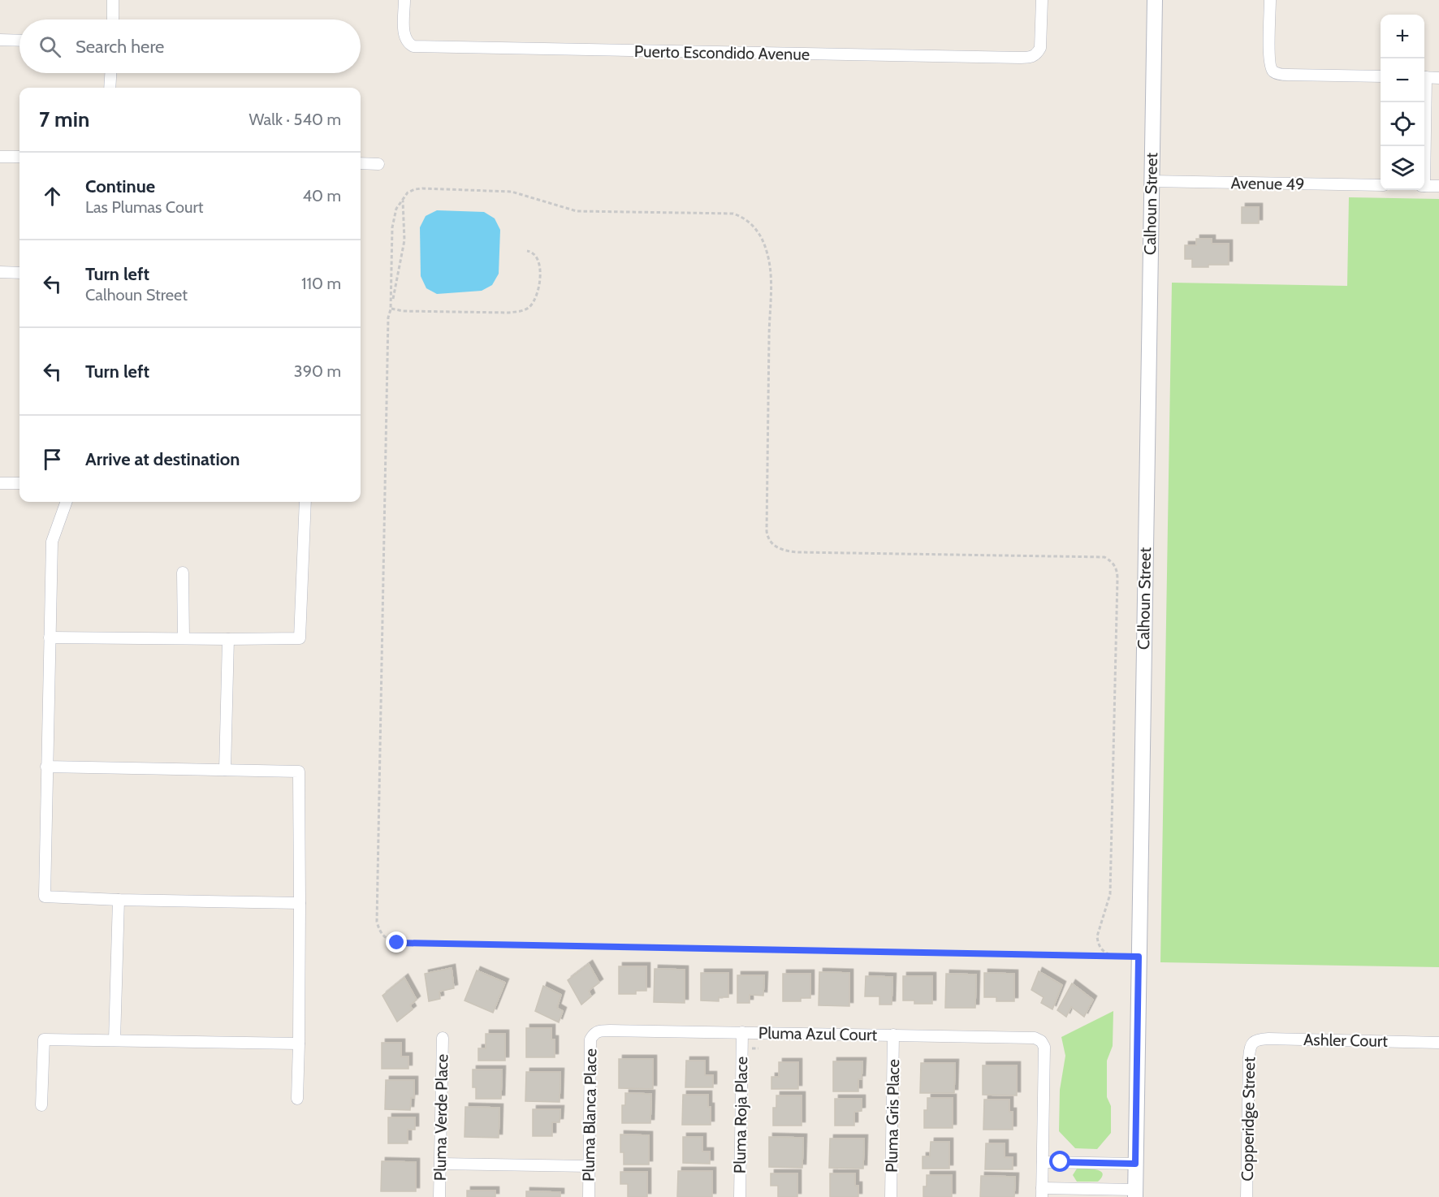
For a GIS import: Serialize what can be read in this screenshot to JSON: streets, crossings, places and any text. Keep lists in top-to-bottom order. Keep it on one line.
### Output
{"streets":{"street":["Puerto Escondido Avenue","Avenue 49","Calhoun Street","Pluma Azul Court","Ashler Court","Pluma Blanca Place","Pluma Roja Place","Pluma Gris Place","Pluma Verde Place","Copperidge Street"]},"crossings":[["Avenue 49","Calhoun Street"],["Pluma Azul Court","Pluma Blanca Place"],["Pluma Azul Court","Pluma Roja Place"],["Pluma Azul Court","Pluma Gris Place"],["Ashler Court","Copperidge Street"]],"page":{"map_buttons":["+","−"],"search":"Search here","heading":["7 min","Walk · 540 m"],"list":[["Continue","Las Plumas Court","40 m"],["Turn left","Calhoun Street","110 m"],["Turn left","390 m"],"Arrive at destination"]}}
